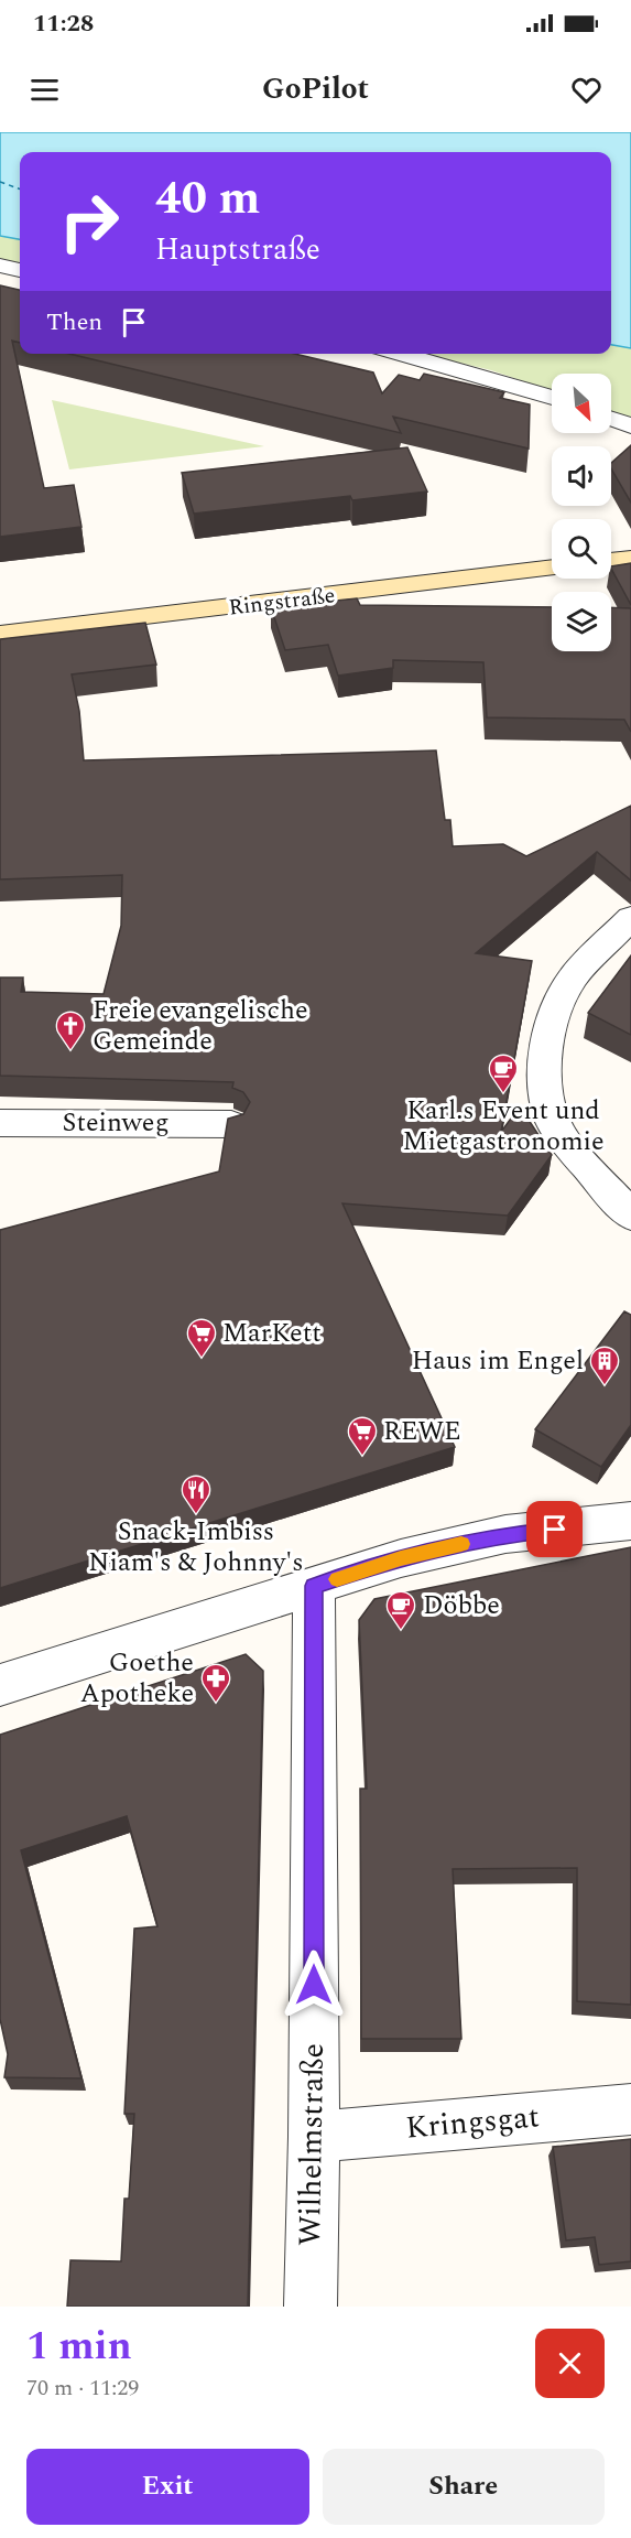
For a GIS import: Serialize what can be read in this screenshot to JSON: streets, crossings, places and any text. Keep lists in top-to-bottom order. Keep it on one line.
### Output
{"streets":{"main road":["Ringstraße"],"street":["Steinweg","Kringsgat","Wilhelmstraße"]},"crossings":[["Kringsgat","Wilhelmstraße"]],"places":{"church":["Freie evangelische Gemeinde"],"cafe":["Karl.s Event und Mietgastronomie","Döbbe"],"supermarket":["MarKett","REWE"],"building":["Haus im Engel"],"restaurant":["Snack-Imbiss Niam's & Johnny's"],"pharmacy":["Goethe Apotheke"]},"north":"bottom right","page":{"status":"11:28","header":"GoPilot","turn":["40 m","Hauptstraße"],"then":"Then","heading":["1 min","70 m · 11:29"],"buttons":["Exit","Share"]}}
